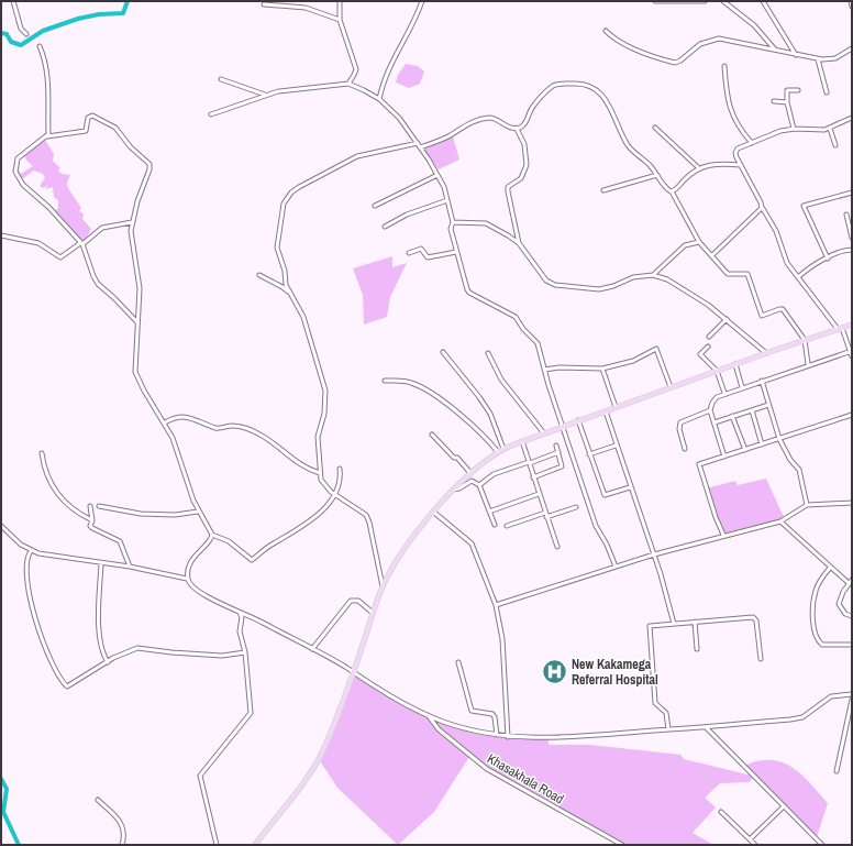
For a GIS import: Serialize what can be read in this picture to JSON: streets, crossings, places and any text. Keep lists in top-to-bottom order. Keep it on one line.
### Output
{"streets":{"street":["Khasakhala Road"]},"places":{"hospital":["New Kakamega Referral Hospital"]}}
